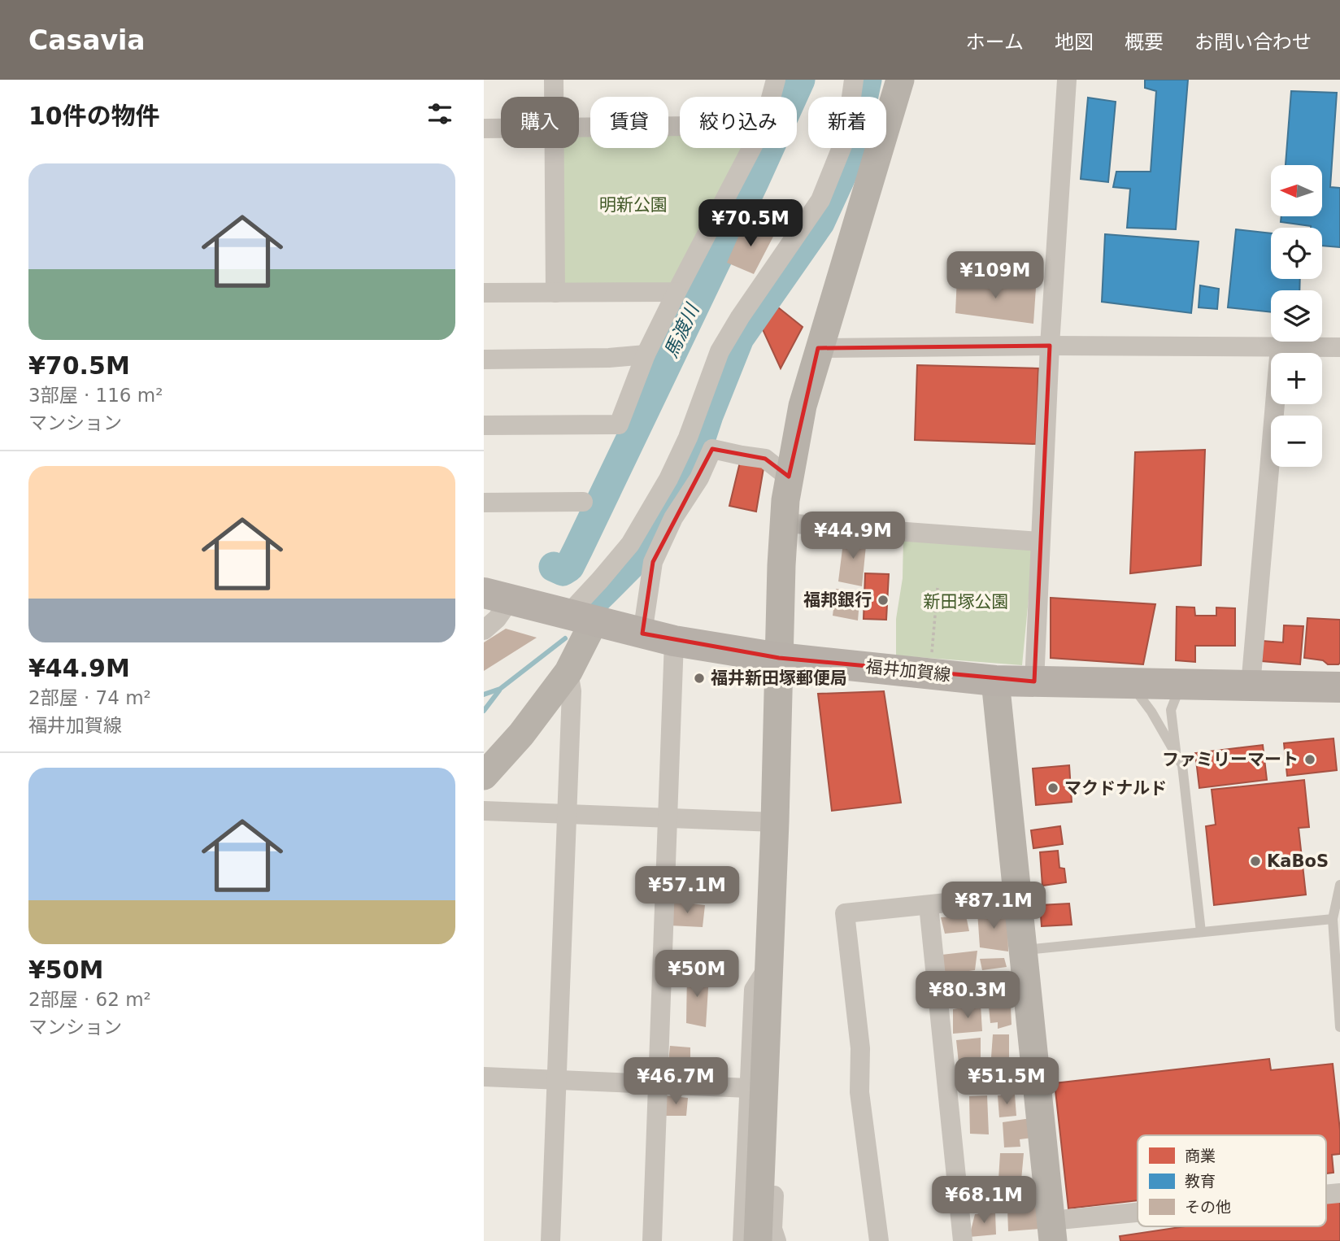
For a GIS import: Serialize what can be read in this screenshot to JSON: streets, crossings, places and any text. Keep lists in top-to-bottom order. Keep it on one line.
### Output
{"streets":{"main road":["福井加賀線"]},"water":["馬渡川"],"parks":["明新公園","新田塚公園"],"places":["福邦銀行","福井新田塚郵便局","ファミリーマート","マクドナルド","KaBoS"],"legend":["商業","教育","その他"],"north":"left","page":{"header":"Casavia","nav":["ホーム","地図","概要","お問い合わせ"],"heading":"10件の物件","chip":["購入","賃貸","絞り込み","新着"],"list":[{"name":"¥70.5M","note":"3部屋 · 116 m² · マンション"},{"name":"¥44.9M","note":"2部屋 · 74 m² · 福井加賀線"},{"name":"¥50M","note":"2部屋 · 62 m² · マンション"}],"map_buttons":["+","−"],"price":["¥70.5M","¥109M","¥44.9M","¥57.1M","¥87.1M","¥50M","¥80.3M","¥46.7M","¥51.5M","¥68.1M"]}}
